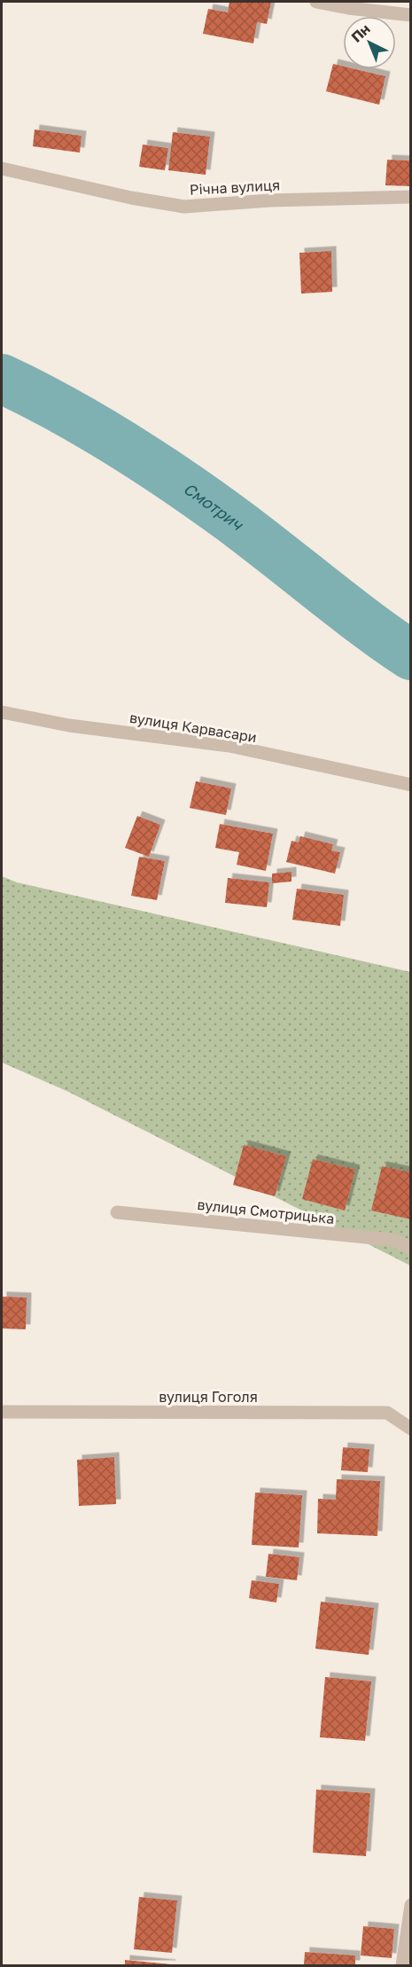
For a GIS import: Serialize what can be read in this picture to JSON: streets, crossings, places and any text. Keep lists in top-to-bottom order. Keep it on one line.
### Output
{"streets":{"street":["Річна вулиця","вулиця Карвасари","вулиця Смотрицька","вулиця Гоголя"]},"water":["Смотрич"],"north":"top left"}
